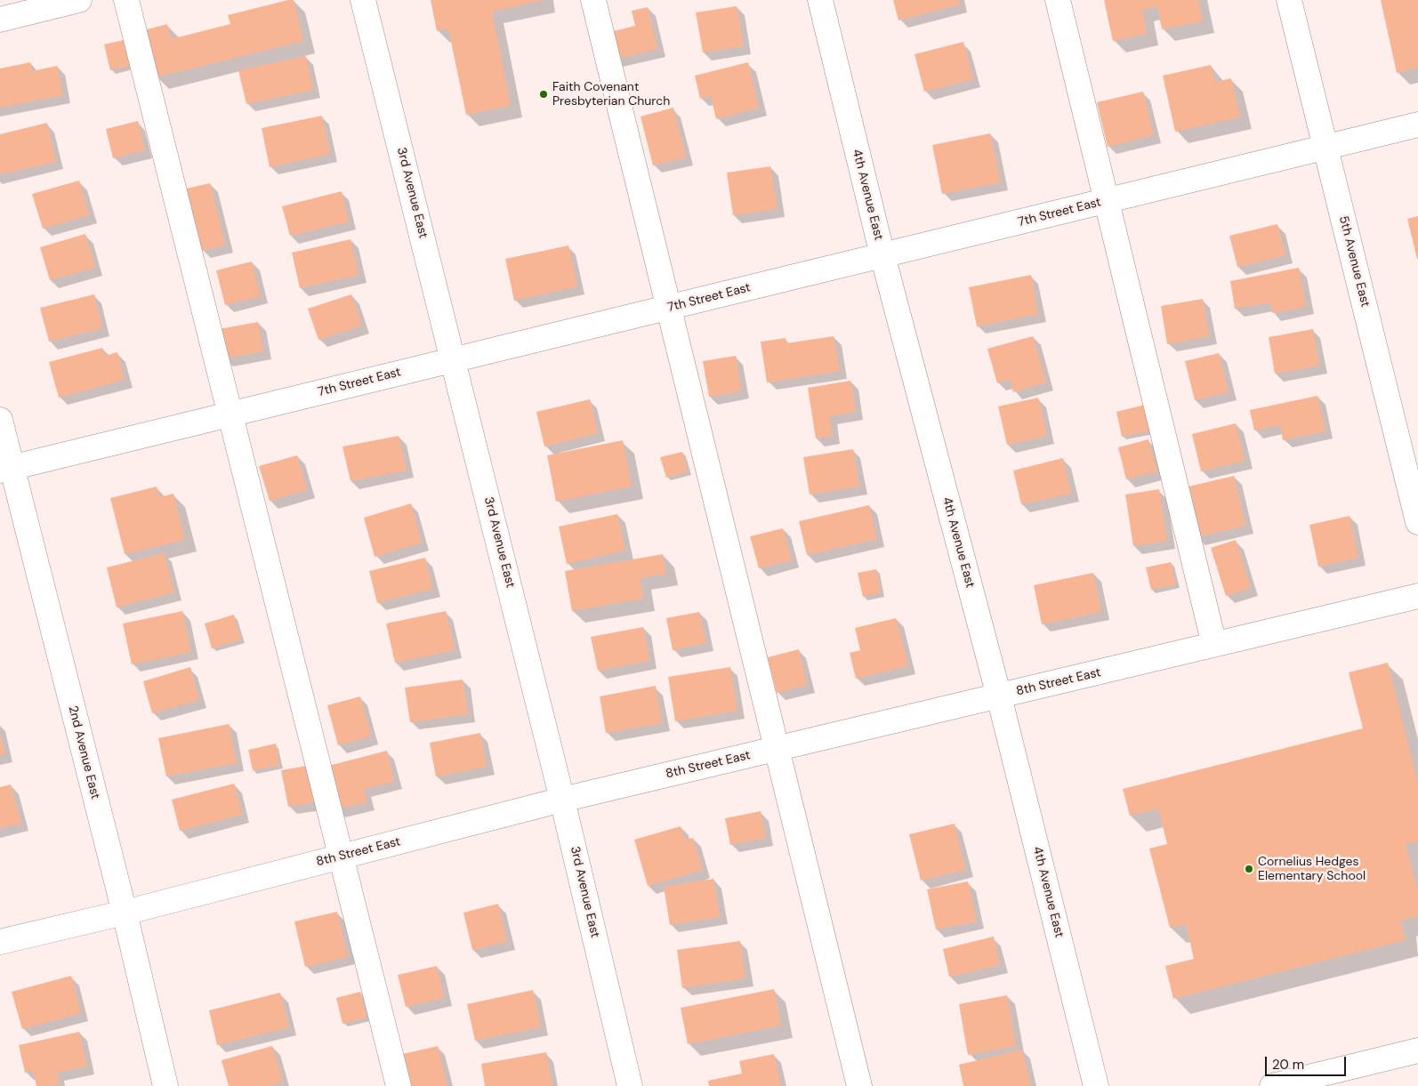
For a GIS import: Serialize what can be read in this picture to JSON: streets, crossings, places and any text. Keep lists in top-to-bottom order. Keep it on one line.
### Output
{"streets":{"street":["3rd Avenue East","4th Avenue East","7th Street East","5th Avenue East","8th Street East","2nd Avenue East"]},"crossings":[["3rd Avenue East","7th Street East"],["3rd Avenue East","8th Street East"],["4th Avenue East","7th Street East"],["4th Avenue East","8th Street East"],["7th Street East","5th Avenue East"],["7th Street East","2nd Avenue East"],["8th Street East","2nd Avenue East"]],"places":["Faith Covenant Presbyterian Church","Cornelius Hedges Elementary School"],"scale_bar":"20 m"}
